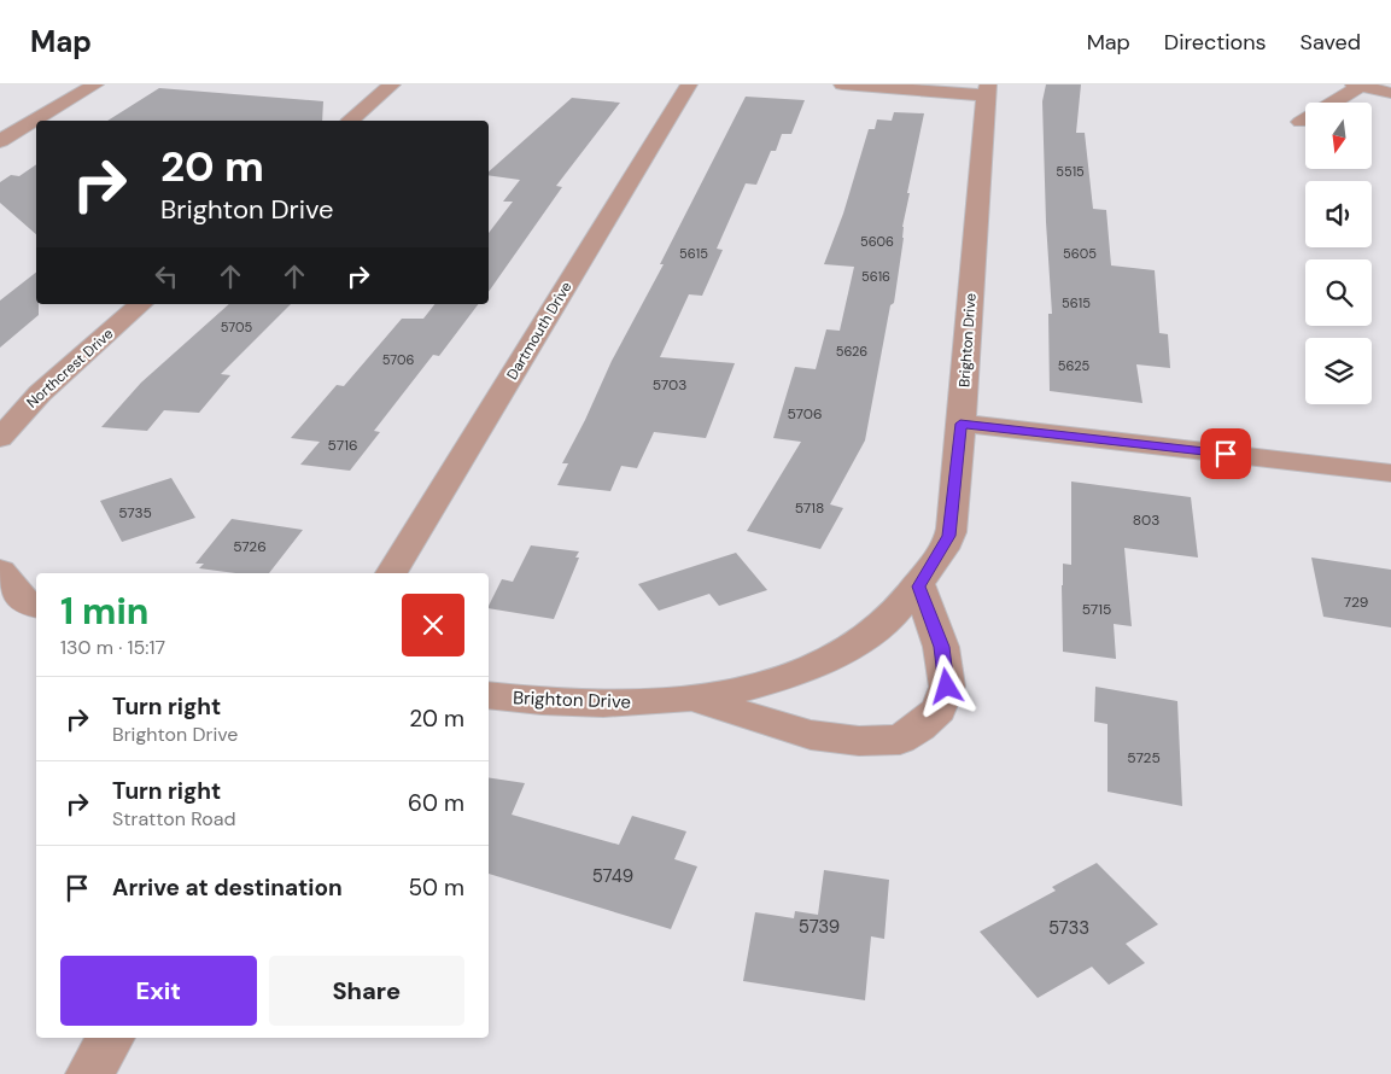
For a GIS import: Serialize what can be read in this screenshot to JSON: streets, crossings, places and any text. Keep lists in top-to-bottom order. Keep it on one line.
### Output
{"streets":{"street":["Dartmouth Drive","Brighton Drive","Northcrest Drive"]},"house_numbers":["5515","5606","5615","5605","5616","5615","5705","5626","5706","5625","5703","5706","5716","5718","5735","803","5726","729","5715","5725","5749","5739","5733"],"north":"bottom","page":{"header":"Map","nav":["Map","Directions","Saved"],"turn":["20 m","Brighton Drive"],"heading":["1 min","130 m · 15:17"],"list":[{"name":"Turn right","note":"Brighton Drive","value":"20 m"},{"name":"Turn right","note":"Stratton Road","value":"60 m"},{"name":"Arrive at destination","value":"50 m"}],"buttons":["Exit","Share"]}}
